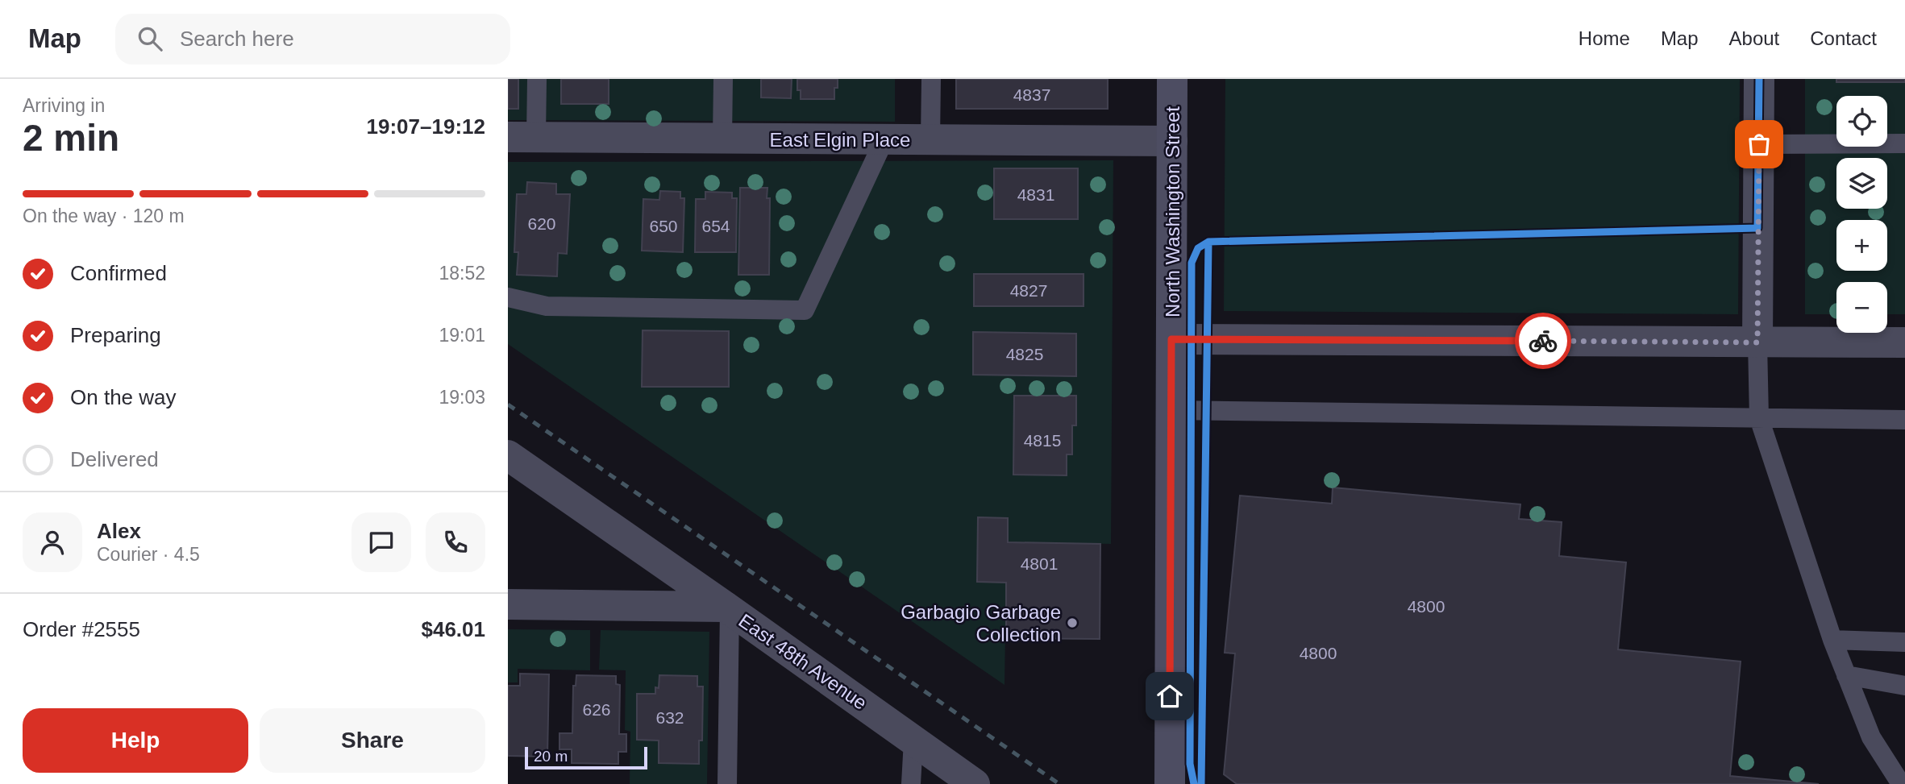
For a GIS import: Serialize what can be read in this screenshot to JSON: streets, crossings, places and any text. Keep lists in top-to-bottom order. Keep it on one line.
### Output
{"streets":{"main road":["North Washington Street"],"street":["East Elgin Place","East 48th Avenue"]},"crossings":[["East Elgin Place","North Washington Street"]],"places":["Garbagio Garbage Collection"],"house_numbers":["4837","4831","620","650","654","4827","4825","4815","4801","4800","4800","626","632"],"scale_bar":"20 m","page":{"header":"Map","search":"Search here","nav":["Home","Map","About","Contact"],"heading":["2 min","Arriving in","19:07–19:12"],"panel":["Alex","Courier · 4.5","Order #2555","$46.01"],"map_buttons":["+","−"],"bar":"On the way · 120 m","list":[["Confirmed","18:52"],["Preparing","19:01"],["On the way","19:03"],"Delivered"],"buttons":["Help","Share"],"scale":"20 m"}}
